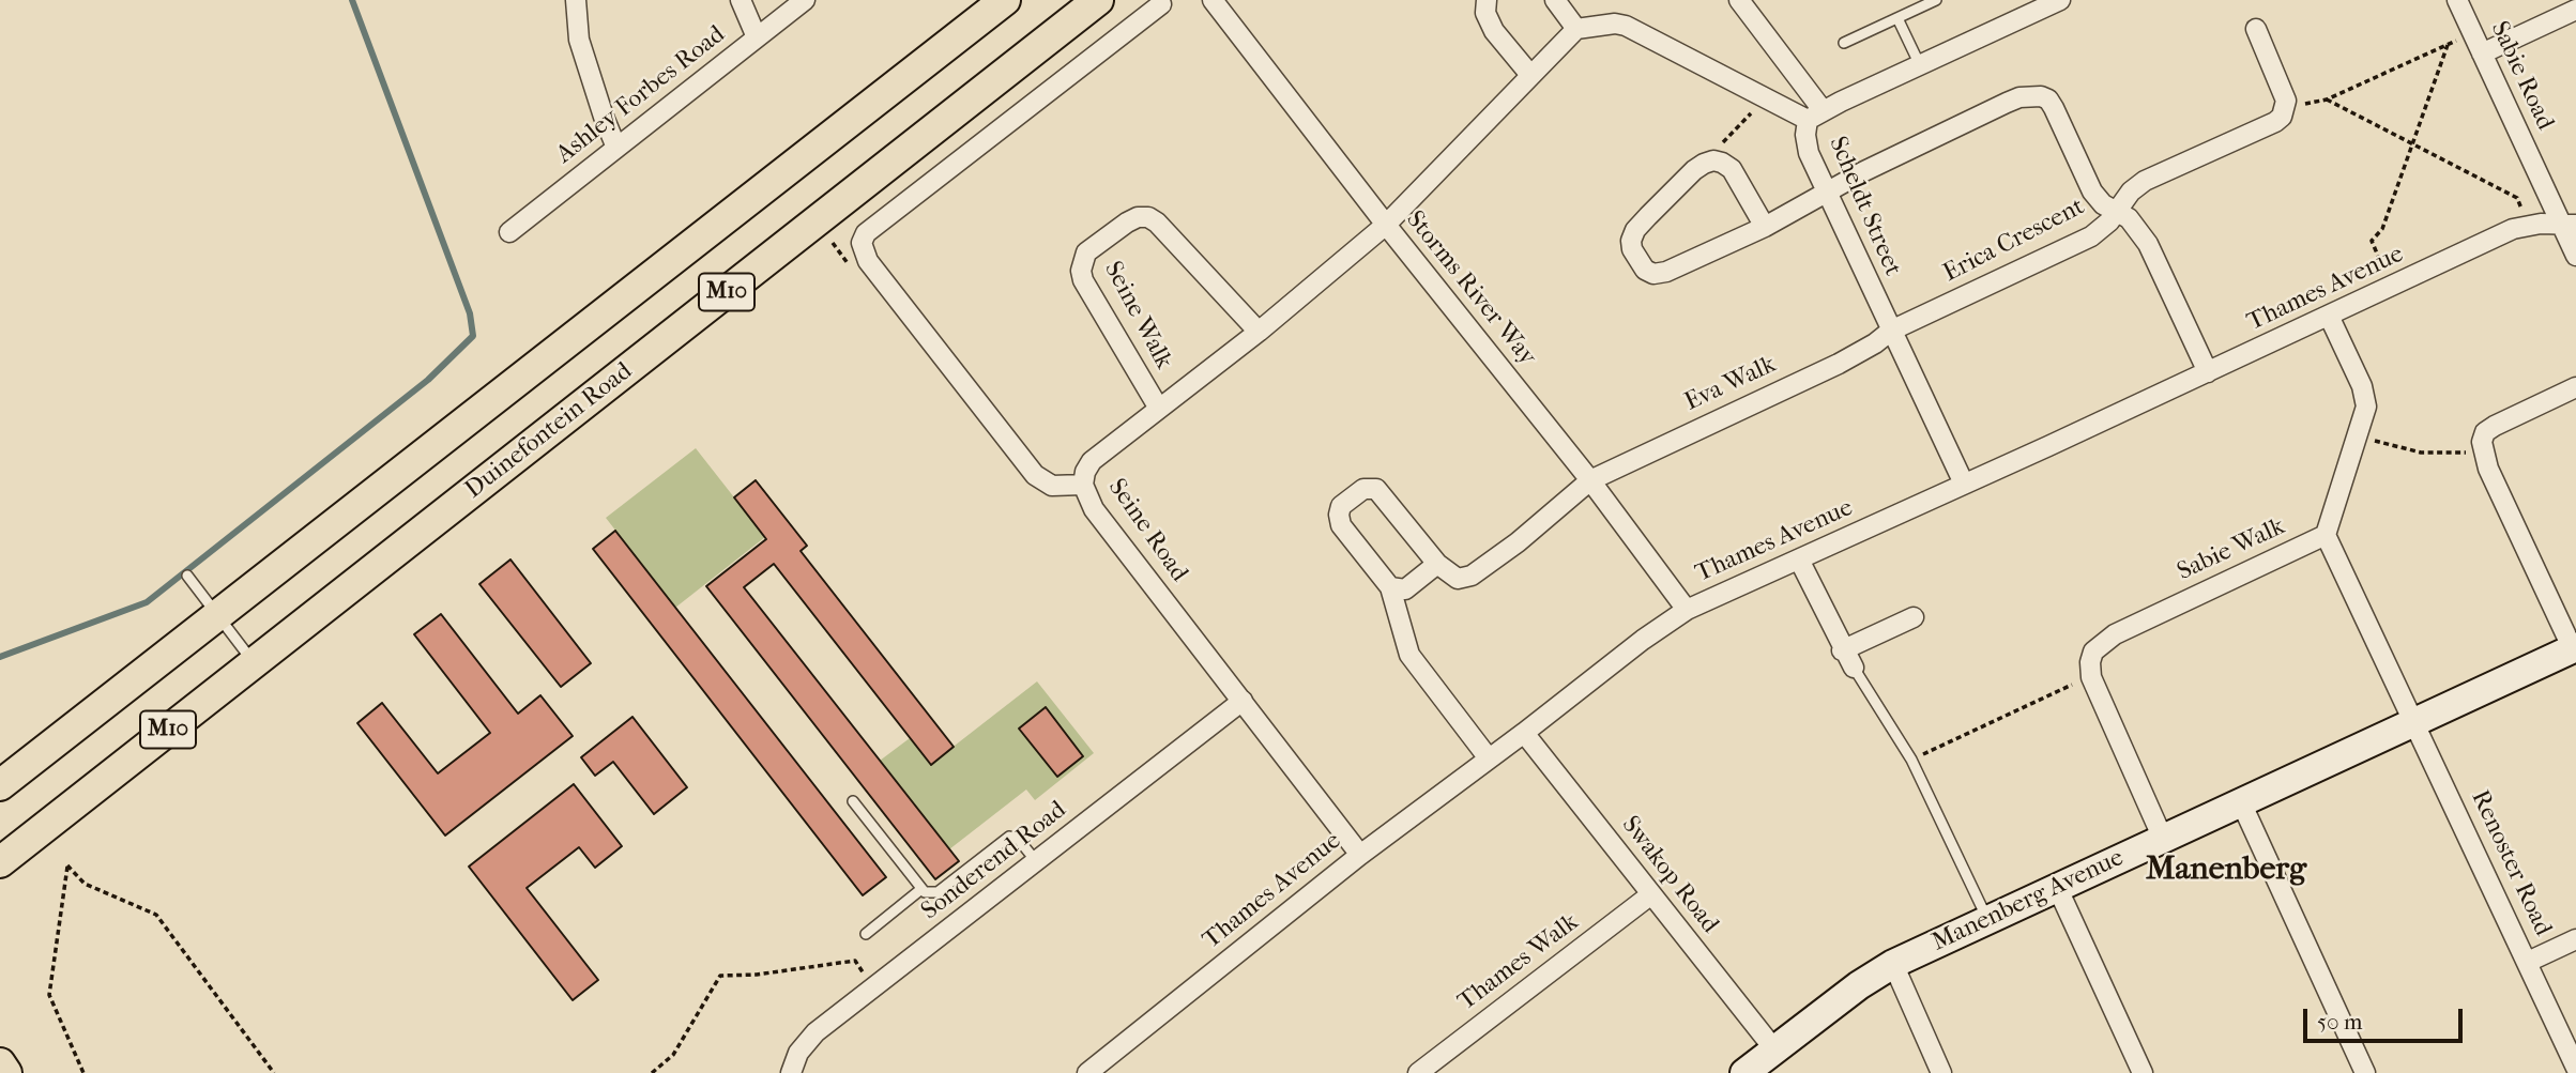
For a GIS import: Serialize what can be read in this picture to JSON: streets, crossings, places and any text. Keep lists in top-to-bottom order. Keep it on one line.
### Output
{"streets":{"main road":["M10","Duinefontein Road"],"street":["Sabie Road","Ashley Forbes Road","Scheldt Street","Erica Crescent","Storms River Way","Thames Avenue","Seine Walk","Eva Walk","Seine Road","Sabie Walk","Sonderend Road","Renoster Road","Swakop Road","Manenberg Avenue","Thames Walk"]},"crossings":[["Sabie Road","Thames Avenue"],["Scheldt Street","Erica Crescent"],["Scheldt Street","Thames Avenue"],["Scheldt Street","Eva Walk"],["Erica Crescent","Thames Avenue"],["Erica Crescent","Eva Walk"],["Storms River Way","Thames Avenue"],["Storms River Way","Eva Walk"],["Storms River Way","Seine Road"],["Thames Avenue","Seine Road"],["Thames Avenue","Swakop Road"],["Seine Walk","Seine Road"],["Seine Road","Sonderend Road"],["Sabie Walk","Renoster Road"],["Renoster Road","Manenberg Avenue"],["Swakop Road","Manenberg Avenue"],["Swakop Road","Thames Walk"]],"districts":["Manenberg"],"scale_bar":"50 m"}
